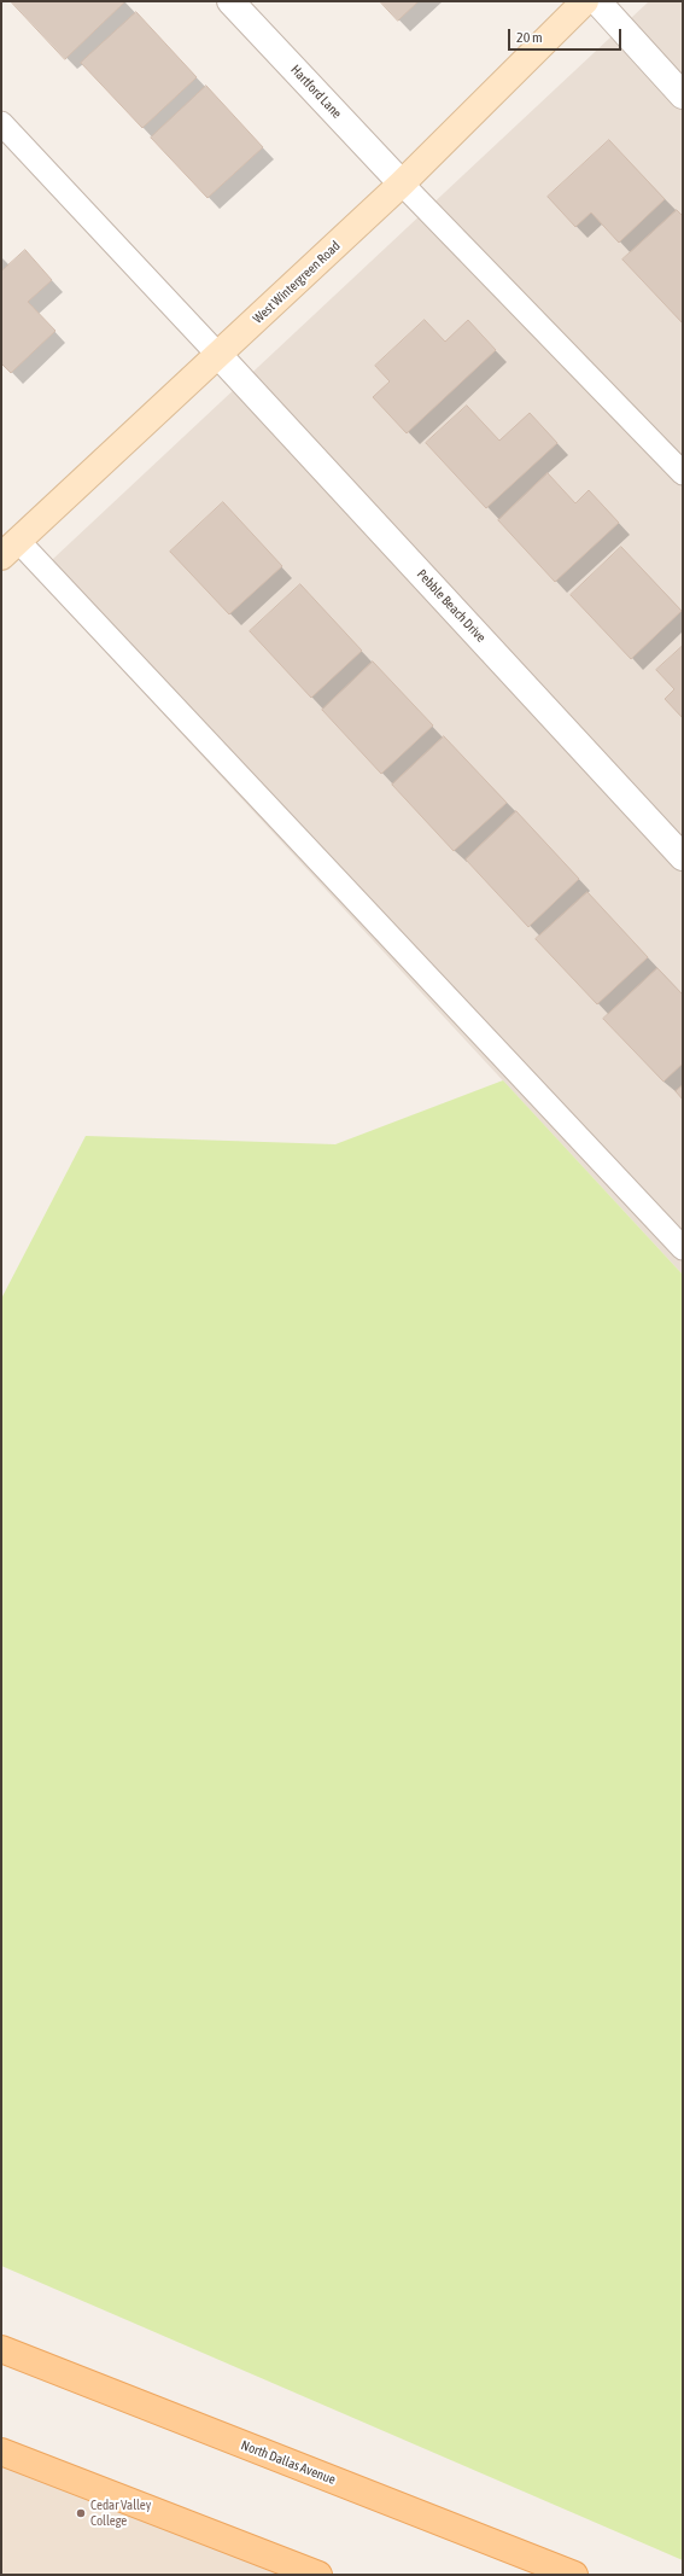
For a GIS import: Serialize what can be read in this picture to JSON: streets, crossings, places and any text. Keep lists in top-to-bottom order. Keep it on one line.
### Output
{"streets":{"main road":["North Dallas Avenue"],"street":["Hartford Lane","West Wintergreen Road","Pebble Beach Drive"]},"crossings":[["Hartford Lane","West Wintergreen Road"],["West Wintergreen Road","Pebble Beach Drive"]],"places":["Cedar Valley College"],"scale_bar":"20 m"}
